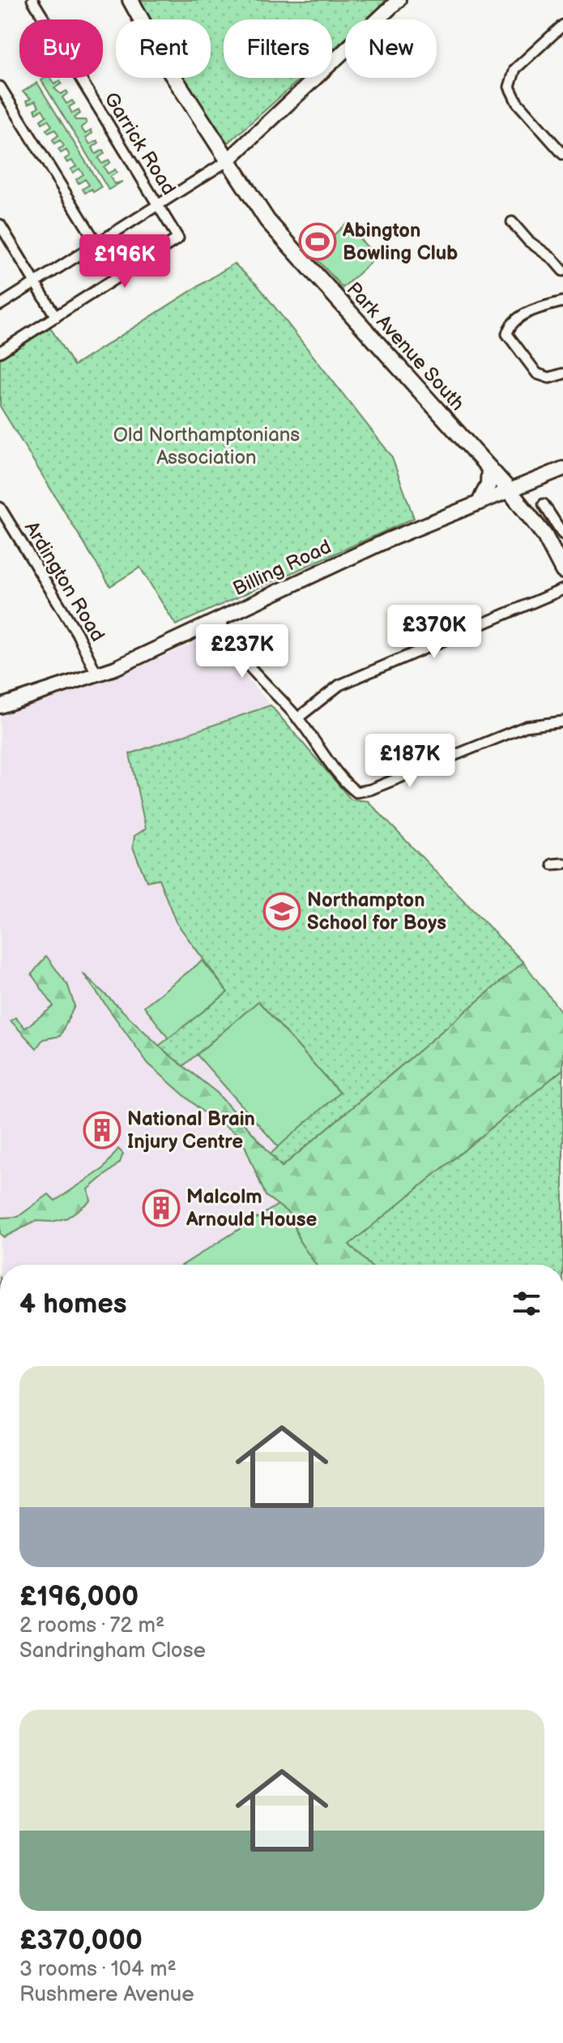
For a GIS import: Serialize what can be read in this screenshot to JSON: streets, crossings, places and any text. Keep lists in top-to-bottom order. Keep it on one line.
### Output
{"streets":{"main road":["Park Avenue South"],"street":["Garrick Road","Billing Road","Ardington Road"]},"crossings":[["Park Avenue South","Billing Road"],["Billing Road","Ardington Road"]],"parks":["Old Northamptonians Association"],"places":{"sports":["Abington Bowling Club"],"school or university":["Northampton School for Boys"],"building":["National Brain Injury Centre","Malcolm Arnould House"]},"page":{"chip":["Buy","Rent","Filters","New"],"price":["£196K","£370K","£237K","£187K"],"heading":"4 homes","list":[{"name":"£196,000","note":"2 rooms · 72 m² · Sandringham Close"},{"name":"£370,000","note":"3 rooms · 104 m² · Rushmere Avenue"}]}}
